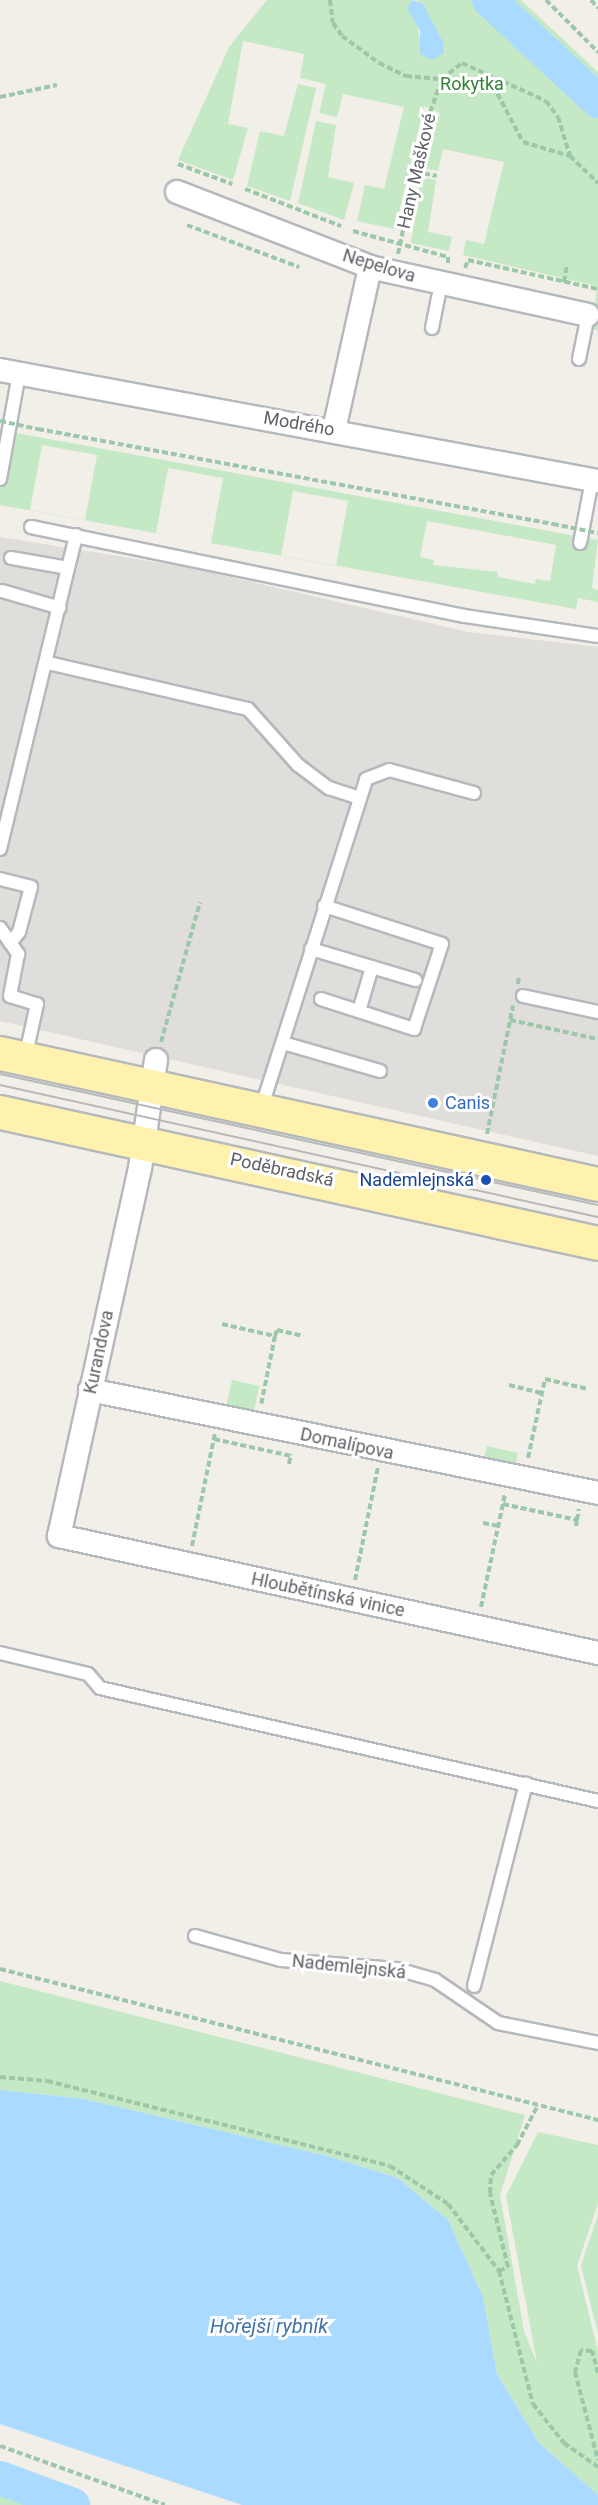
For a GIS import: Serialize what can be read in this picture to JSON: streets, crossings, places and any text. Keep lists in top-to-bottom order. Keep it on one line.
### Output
{"streets":{"main road":["Poděbradská"],"street":["Nepelova","Modrého","Kurandova","Domalípova","Hloubětínská vinice"],"lane":["Nademlejnská"],"path":["Hany Maškové"]},"crossings":[["Poděbradská","Kurandova"],["Kurandova","Domalípova"],["Kurandova","Hloubětínská vinice"]],"water":["Hořejší rybník"],"parks":["Rokytka"],"places":["Canis","Nademlejnská"]}
